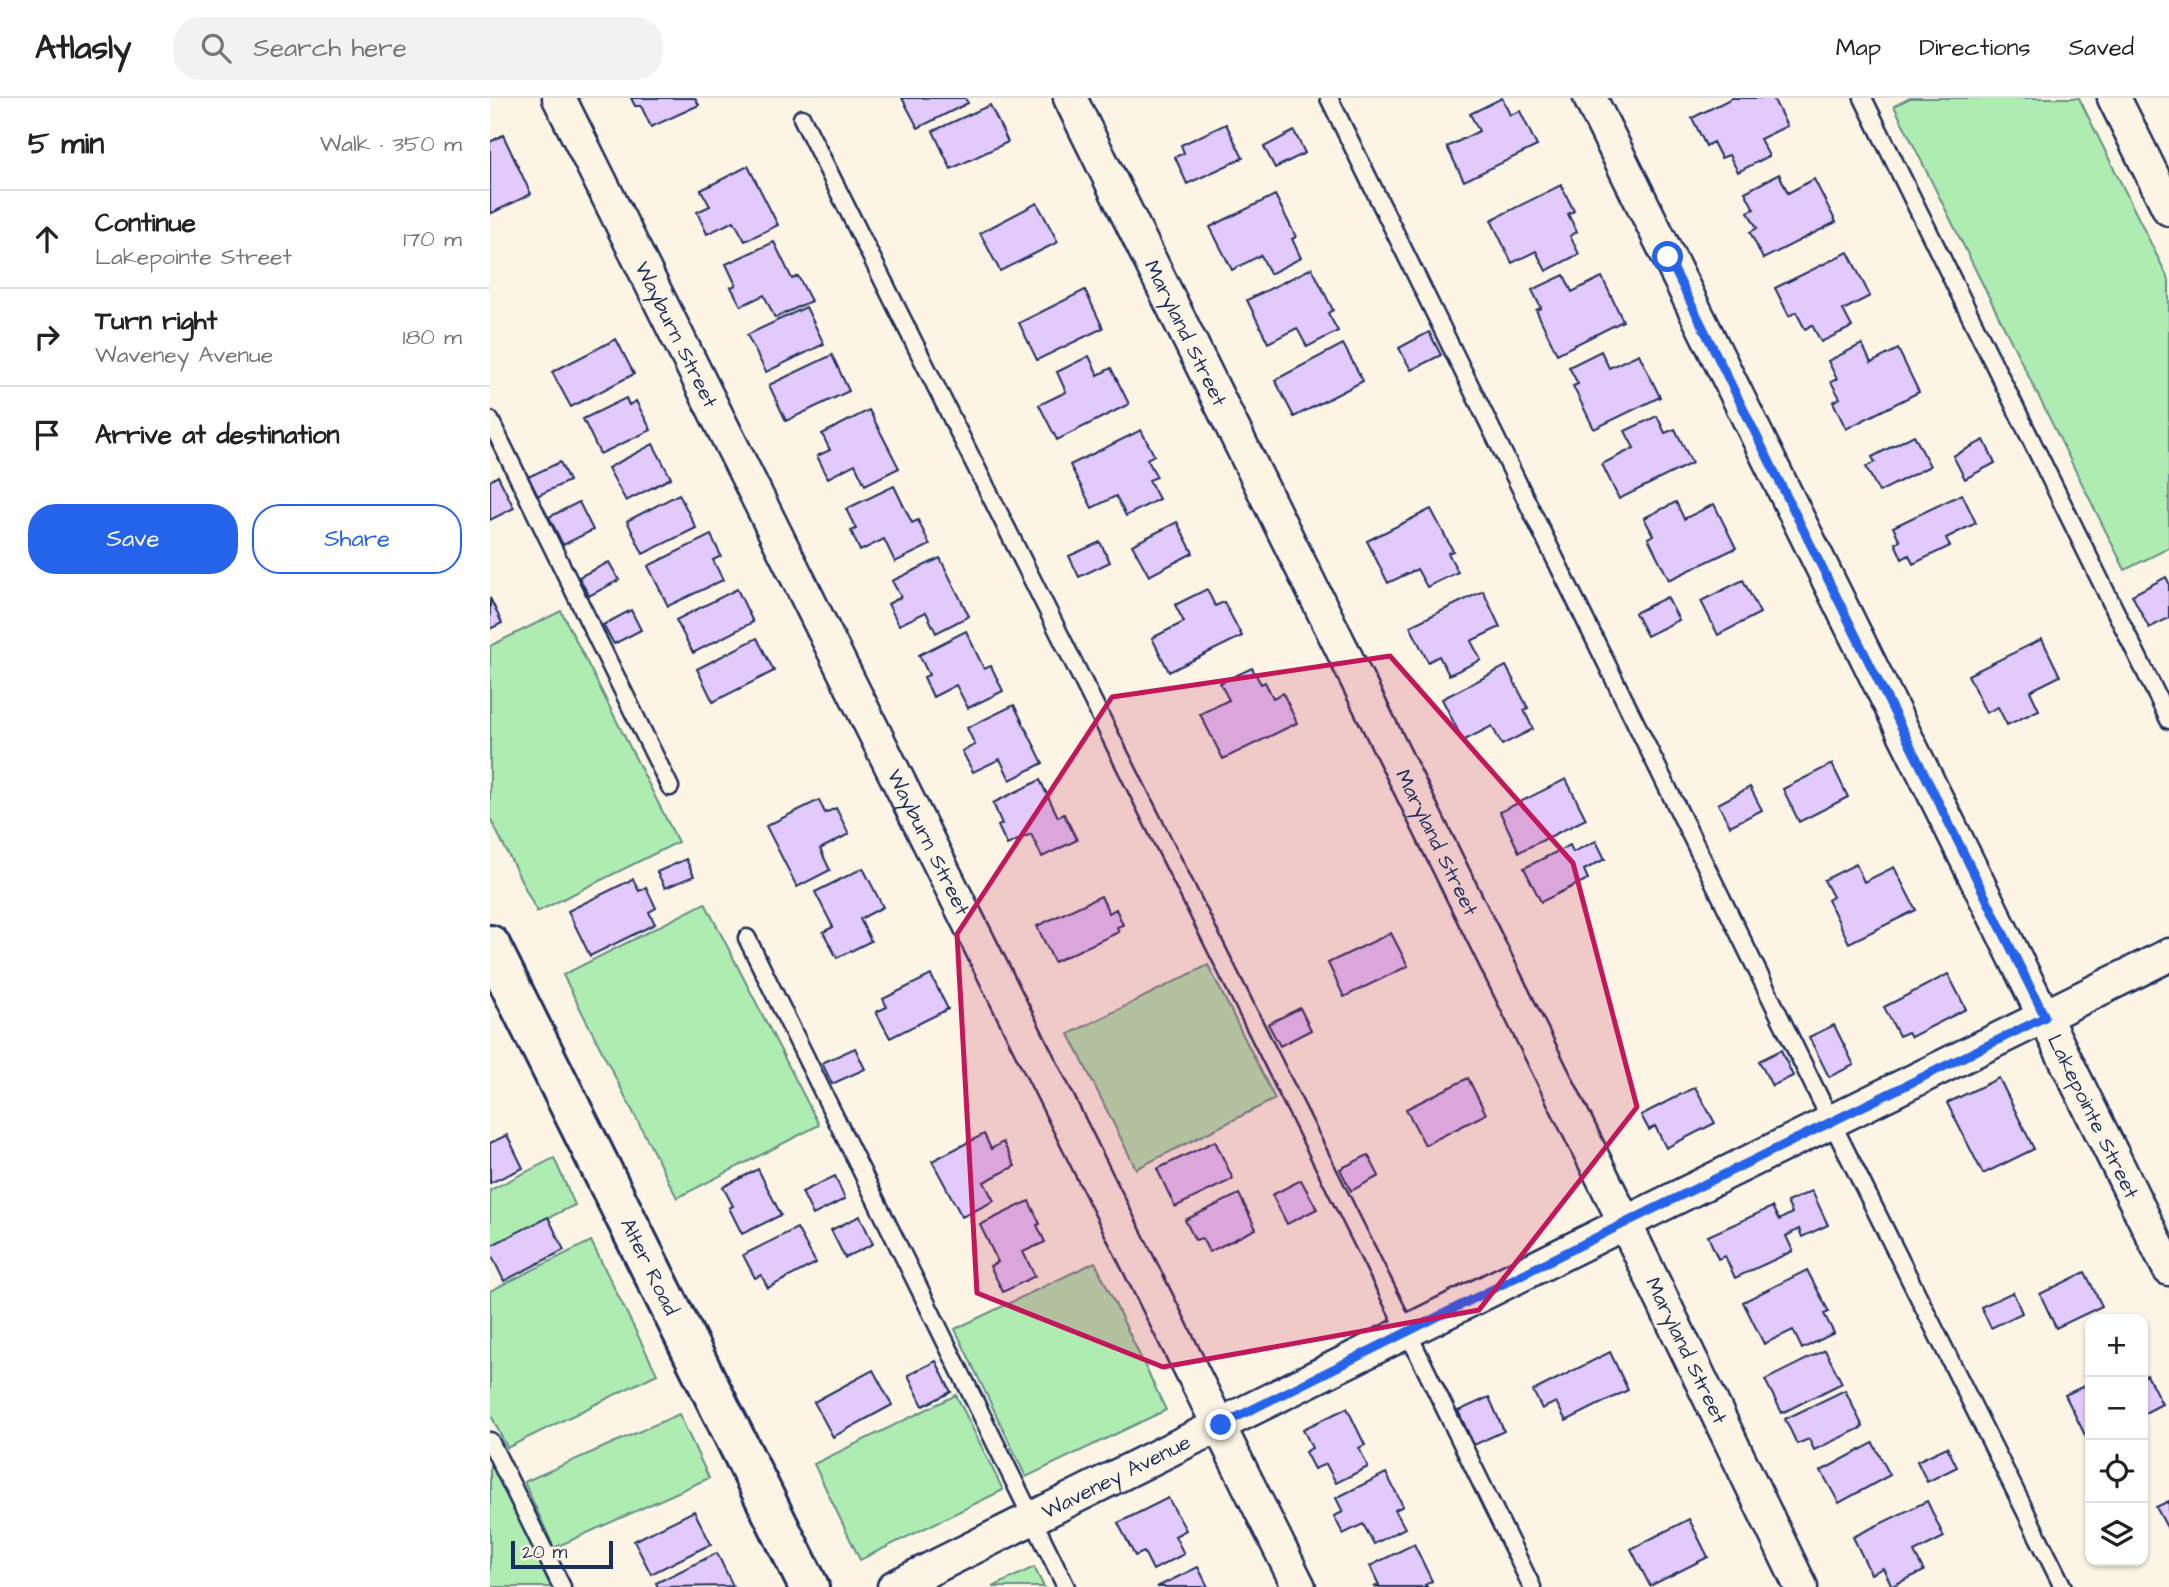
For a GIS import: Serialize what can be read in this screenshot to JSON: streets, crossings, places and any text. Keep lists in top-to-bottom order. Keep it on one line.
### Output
{"streets":{"street":["Maryland Street","Wayburn Street","Lakepointe Street","Alter Road","Waveney Avenue"]},"crossings":[["Maryland Street","Waveney Avenue"],["Wayburn Street","Waveney Avenue"],["Lakepointe Street","Waveney Avenue"]],"scale_bar":"20 m","page":{"header":"Atlasly","search":"Search here","nav":["Map","Directions","Saved"],"heading":["5 min","Walk · 350 m"],"list":[["Continue","Lakepointe Street","170 m"],["Turn right","Waveney Avenue","180 m"],"Arrive at destination"],"buttons":["Save","Share"],"map_buttons":["+","−"],"scale":"20 m"}}
